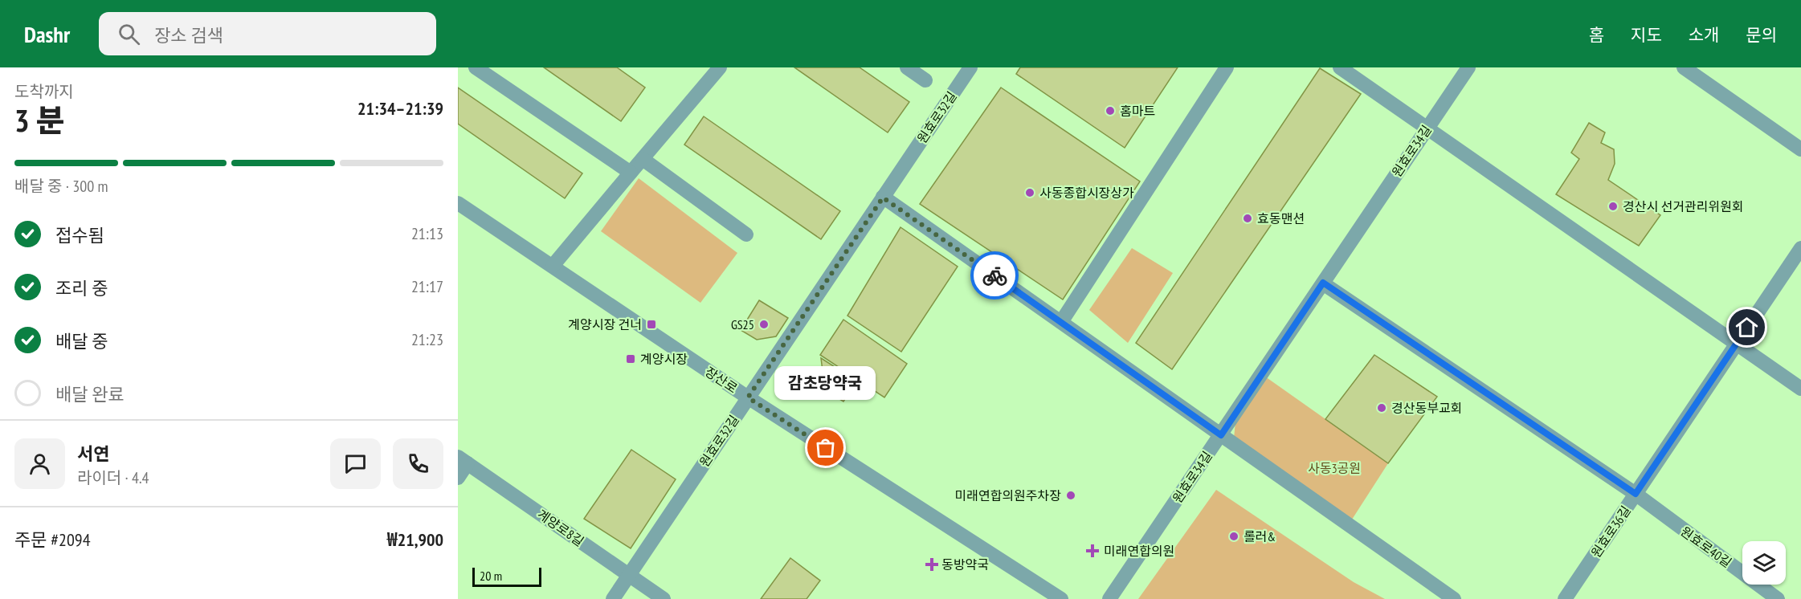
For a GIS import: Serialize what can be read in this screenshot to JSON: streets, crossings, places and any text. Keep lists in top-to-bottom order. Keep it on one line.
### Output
{"streets":{"street":["원효로32길","원효로34길","장산로","계양로8길","원효로36길","원효로40길"]},"crossings":[["원효로32길","장산로"],["원효로32길","계양로8길"],["원효로36길","원효로40길"]],"parks":["사동3공원"],"places":{"other":["홈마트","사동종합시장상가","경산시 선거관리위원회","효동맨션","GS25","경산동부교회","감초당약국","미래연합의원주차장","롤러&"],"transit":["계양시장 건너","계양시장"],"health":["미래연합의원","동방약국"]},"scale_bar":"20 m","page":{"header":"Dashr","search":"장소 검색","nav":["홈","지도","소개","문의"],"heading":["3 분","도착까지","21:34–21:39"],"panel":["서연","라이더 · 4.4","주문 #2094","₩21,900"],"bar":"배달 중 · 300 m","list":[["접수됨","21:13"],["조리 중","21:17"],["배달 중","21:23"],"배달 완료"],"bubble":"감초당약국","scale":"20 m"}}
